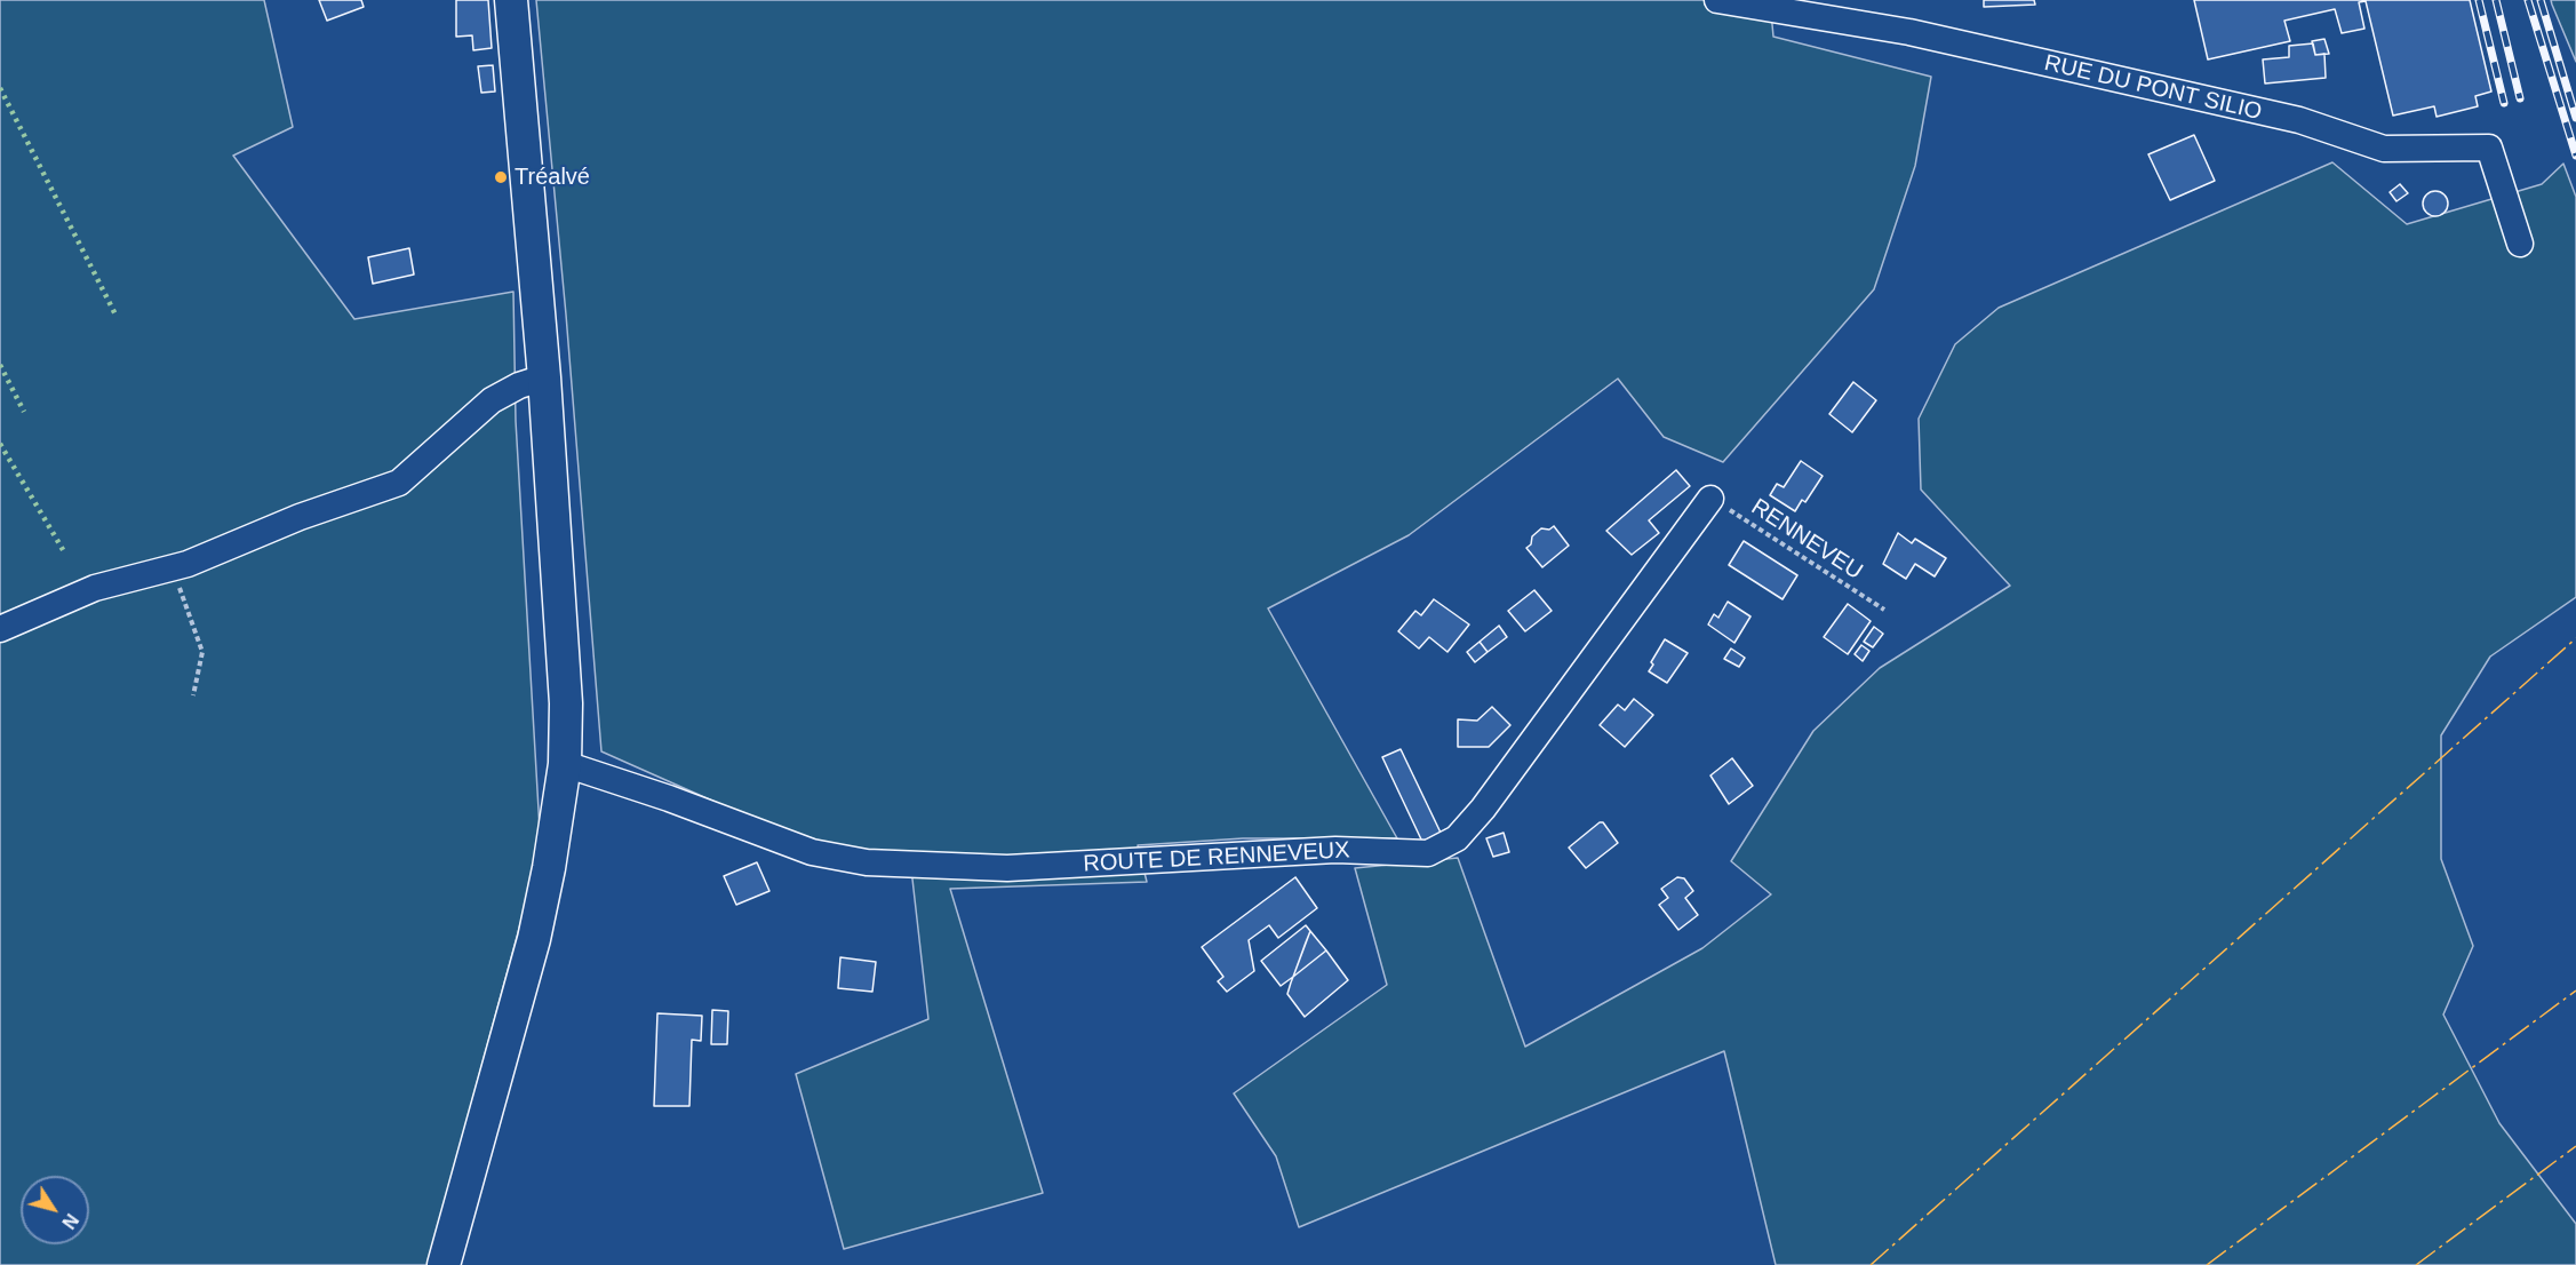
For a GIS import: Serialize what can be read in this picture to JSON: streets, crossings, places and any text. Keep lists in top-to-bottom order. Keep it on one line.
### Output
{"streets":{"street":["RUE DU PONT SILIO","ROUTE DE RENNEVEUX"],"path":["RENNEVEU"]},"crossings":[["RENNEVEU","ROUTE DE RENNEVEUX"]],"places":["Tréalvé"],"north":"bottom right"}
